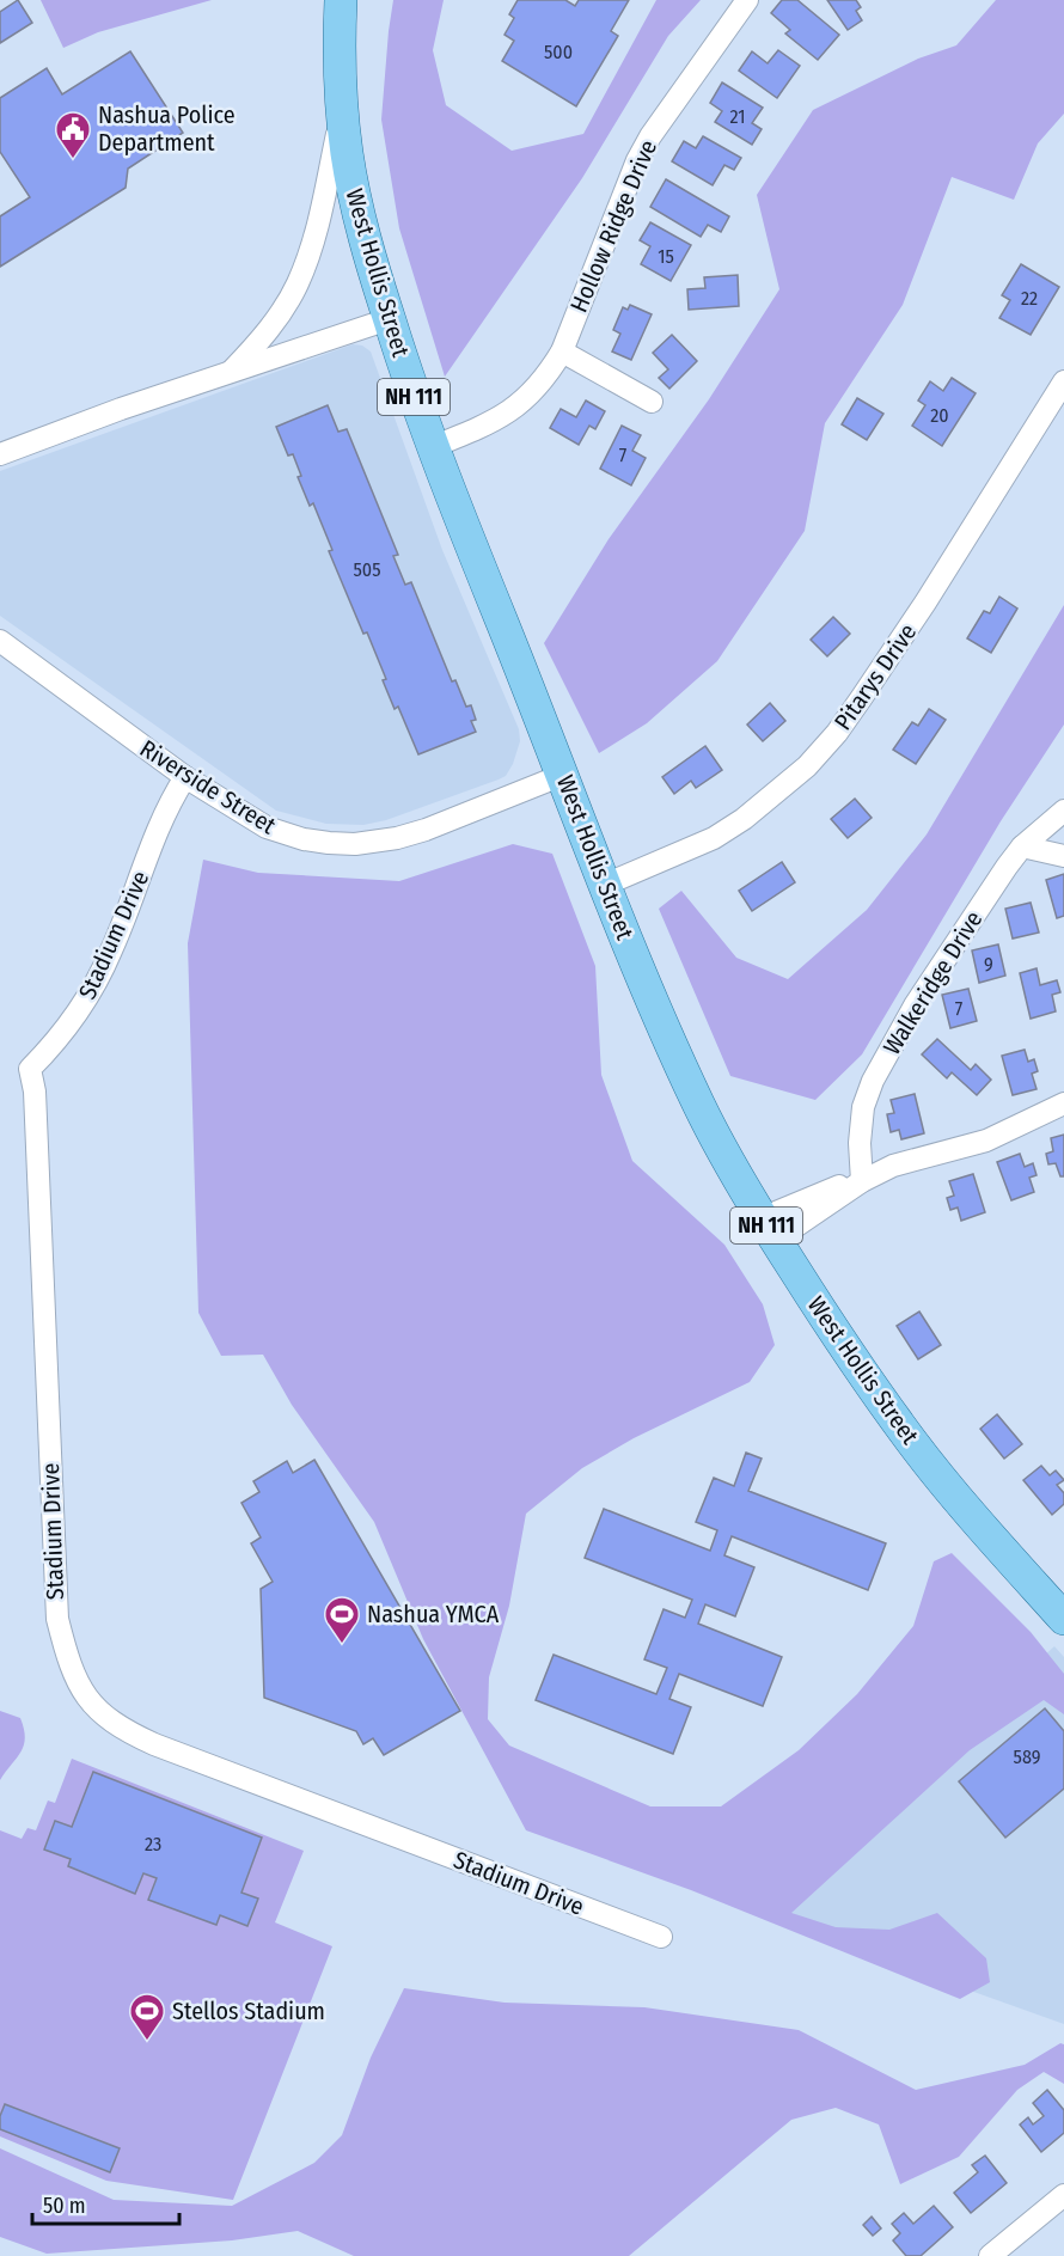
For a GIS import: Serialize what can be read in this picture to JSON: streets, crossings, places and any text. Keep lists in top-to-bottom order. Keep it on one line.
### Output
{"streets":{"main road":["West Hollis Street","NH 111"],"street":["Hollow Ridge Drive","Pitarys Drive","Riverside Street","Stadium Drive","Walkeridge Drive"]},"crossings":[["Hollow Ridge Drive","West Hollis Street"],["West Hollis Street","Pitarys Drive"],["West Hollis Street","Riverside Street"],["Riverside Street","Stadium Drive"]],"places":{"public building":["Nashua Police Department"],"sports":["Nashua YMCA","Stellos Stadium"]},"house_numbers":["500","21","15","22","20","7","505","9","7","589","23"],"scale_bar":"50 m"}
